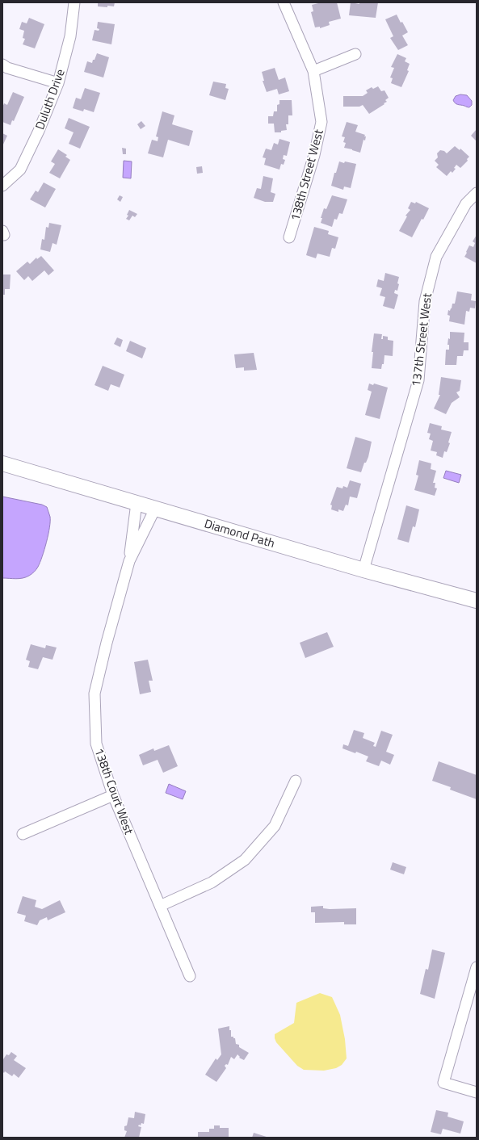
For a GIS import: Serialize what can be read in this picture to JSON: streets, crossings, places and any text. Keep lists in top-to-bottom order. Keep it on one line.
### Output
{"streets":{"street":["Duluth Drive","138th Street West","137th Street West","Diamond Path","138th Court West"]},"crossings":[["137th Street West","Diamond Path"],["Diamond Path","138th Court West"]]}
